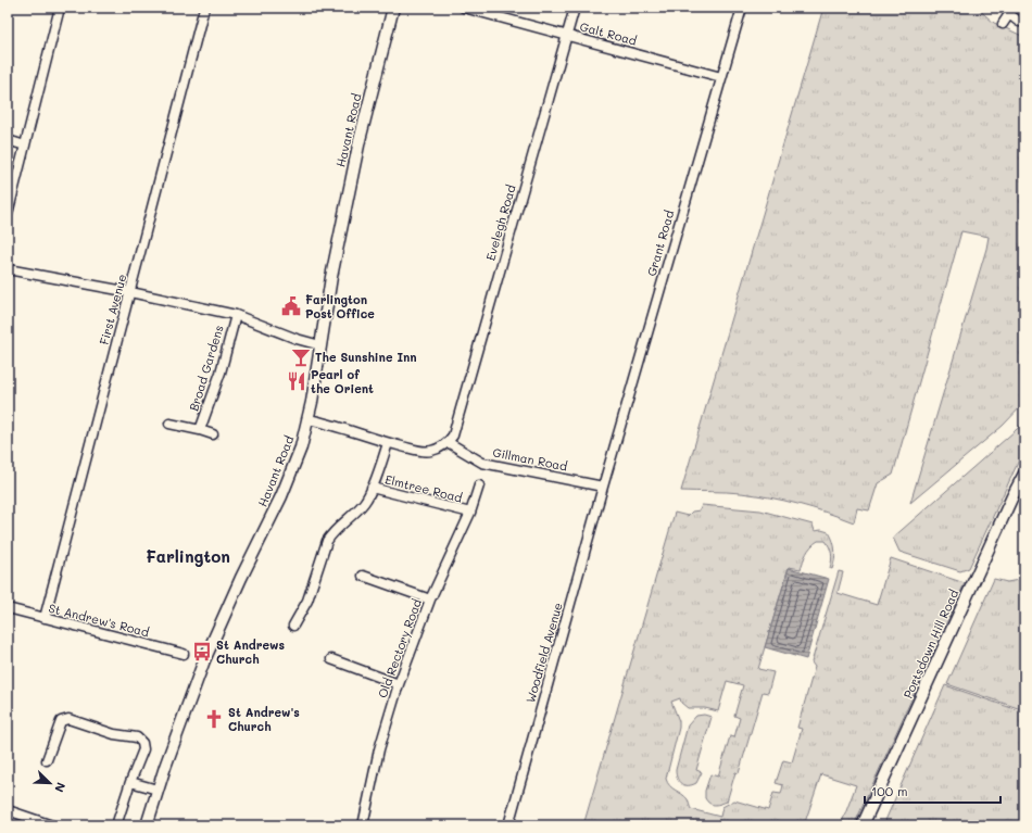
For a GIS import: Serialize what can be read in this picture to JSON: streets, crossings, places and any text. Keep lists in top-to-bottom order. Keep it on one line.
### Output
{"streets":{"main road":["Havant Road","Portsdown Hill Road"],"street":["Galt Road","Evelegh Road","Grant Road","First Avenue","Broad Gardens","Gillman Road","Elmtree Road","St Andrew's Road","Old Rectory Road","Woodfield Avenue"]},"crossings":[["Galt Road","Evelegh Road"],["Galt Road","Grant Road"],["Evelegh Road","Gillman Road"],["Grant Road","Gillman Road"],["Grant Road","Woodfield Avenue"],["First Avenue","St Andrew's Road"],["Gillman Road","Woodfield Avenue"],["Elmtree Road","Old Rectory Road"]],"districts":["Farlington"],"places":{"public building":["Farlington Post Office"],"bar":["The Sunshine Inn"],"restaurant":["Pearl of the Orient"],"bus stop":["St Andrews Church"],"church":["St Andrew's Church"]},"scale_bar":"100 m","north":"bottom right"}
